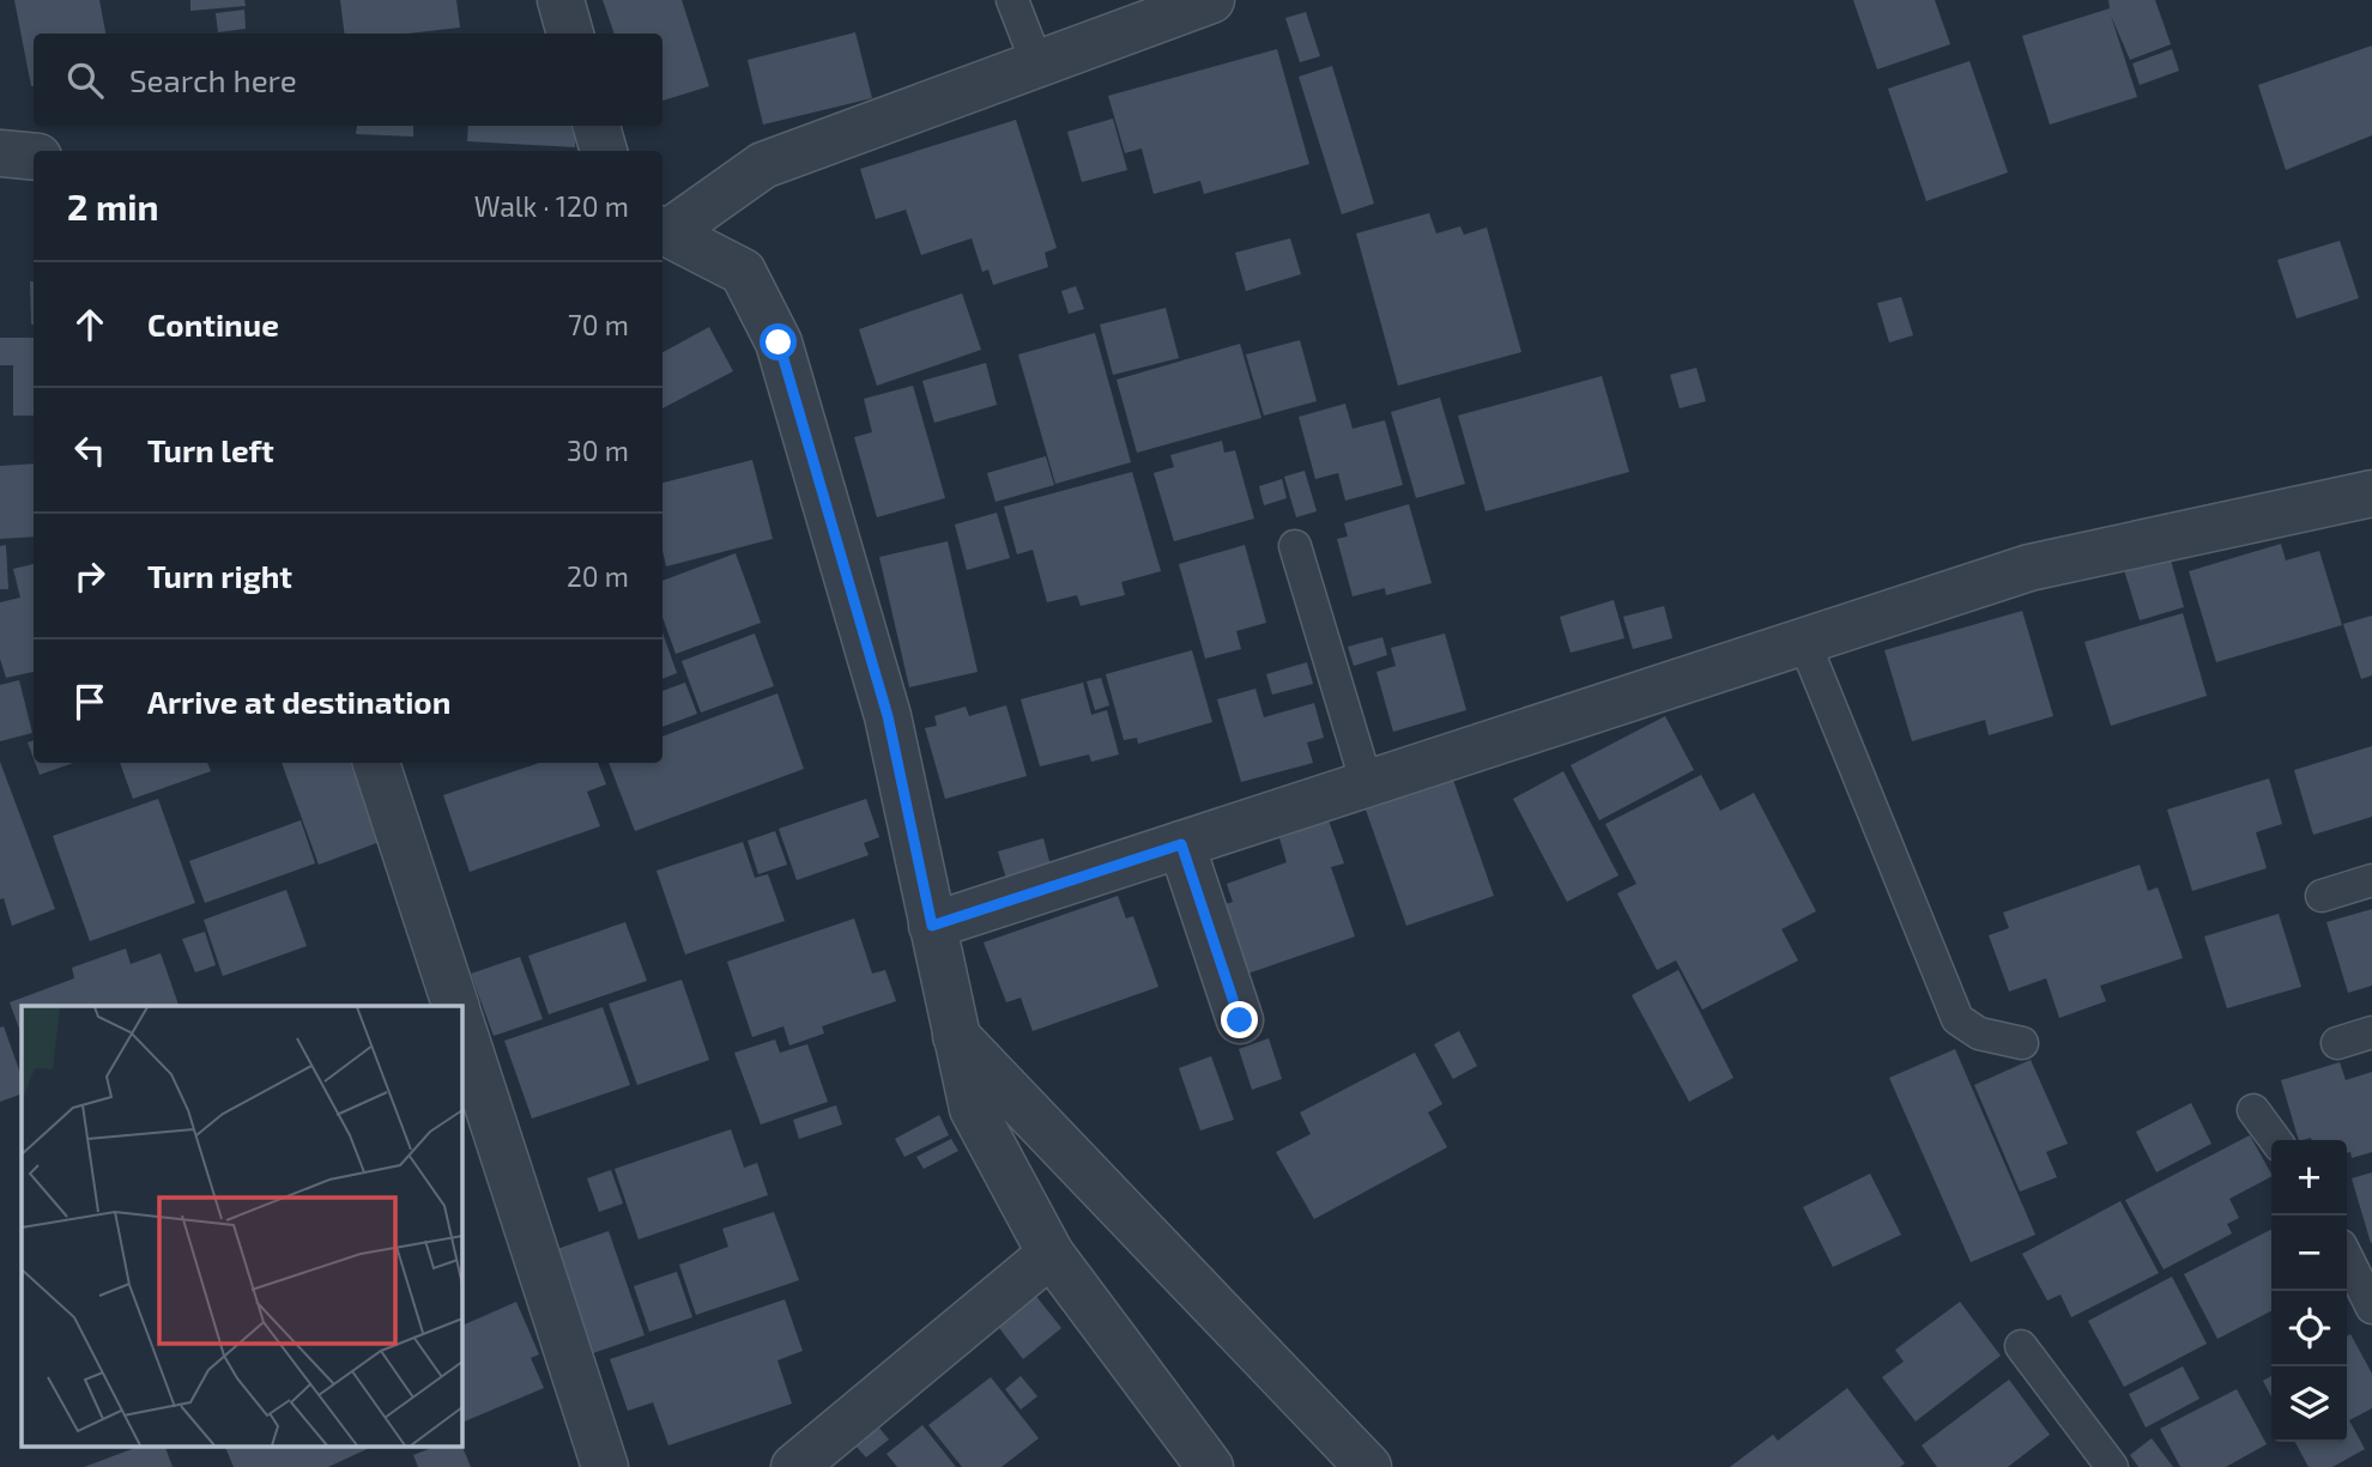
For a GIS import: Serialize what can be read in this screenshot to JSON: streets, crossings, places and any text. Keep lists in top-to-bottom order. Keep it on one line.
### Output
{"page":{"search":"Search here","heading":["2 min","Walk · 120 m"],"list":[["Continue","70 m"],["Turn left","30 m"],["Turn right","20 m"],"Arrive at destination"],"map_buttons":["+","−"]}}
